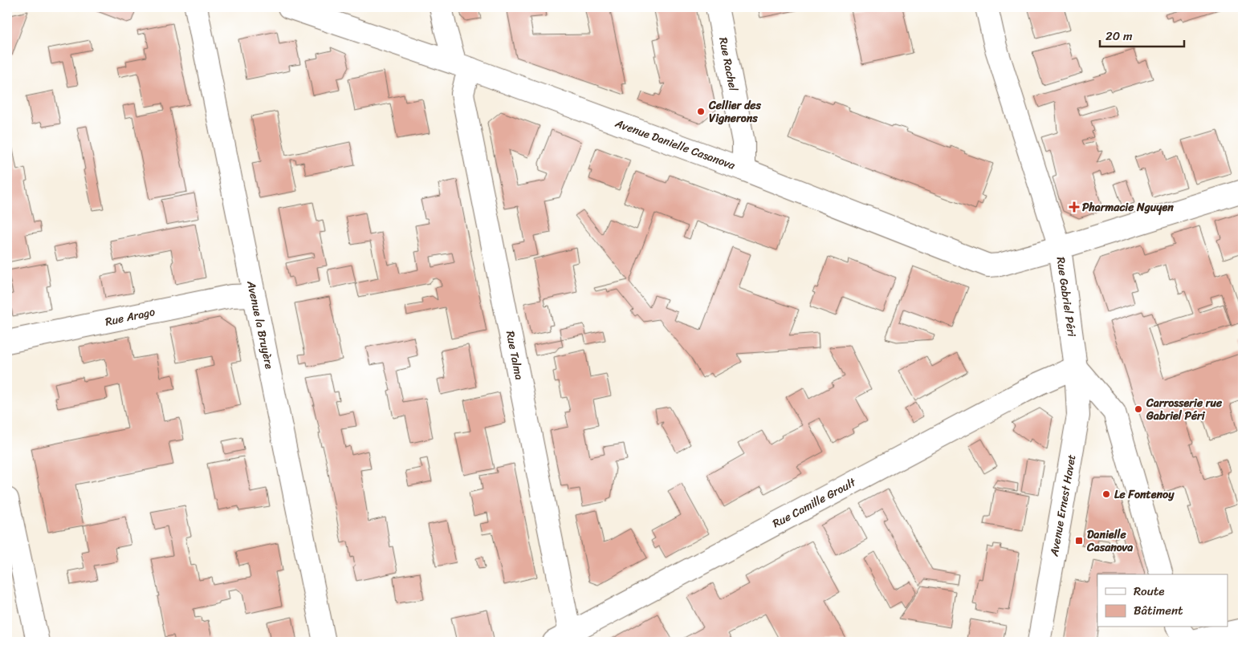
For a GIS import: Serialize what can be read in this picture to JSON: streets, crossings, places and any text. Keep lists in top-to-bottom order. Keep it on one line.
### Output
{"streets":{"street":["Rue Rachel","Avenue Danielle Casanova","Rue Gabriel Péri","Rue Arago","Avenue la Bruyère","Rue Talma","Rue Camille Groult","Avenue Ernest Havet"]},"crossings":[["Rue Rachel","Avenue Danielle Casanova"],["Avenue Danielle Casanova","Rue Gabriel Péri"],["Avenue Danielle Casanova","Rue Talma"],["Rue Gabriel Péri","Rue Camille Groult"],["Rue Gabriel Péri","Avenue Ernest Havet"],["Rue Arago","Avenue la Bruyère"],["Rue Talma","Rue Camille Groult"],["Rue Camille Groult","Avenue Ernest Havet"]],"places":{"other":["Cellier des Vignerons","Carrosserie rue Gabriel Péri","Le Fontenoy"],"health":["Pharmacie Nguyen"],"transit":["Danielle Casanova"]},"legend":["Route","Bâtiment"],"scale_bar":"20 m"}
